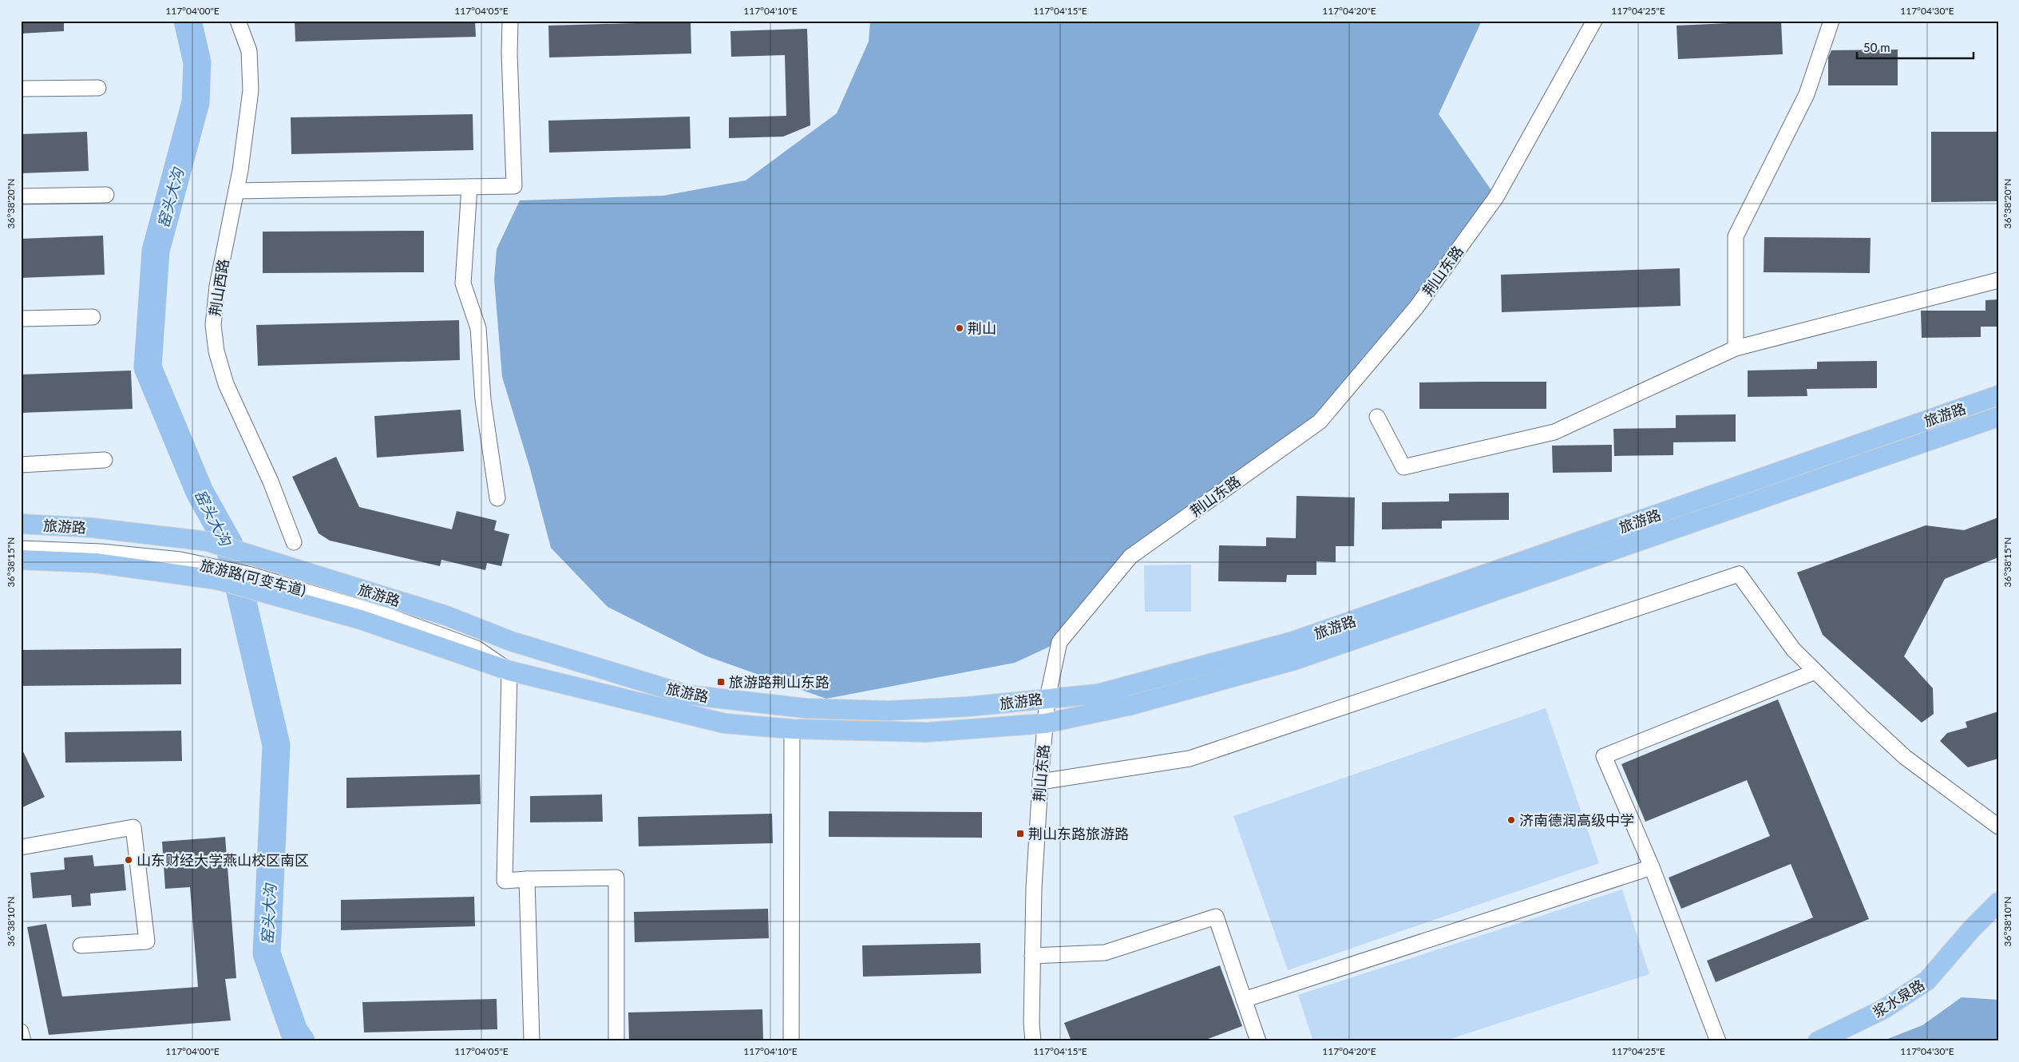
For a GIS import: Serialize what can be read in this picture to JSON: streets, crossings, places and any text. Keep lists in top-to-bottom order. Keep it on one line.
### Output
{"streets":{"main road":["旅游路","浆水泉路"],"street":["荆山东路","荆山西路","旅游路(可变车道)"]},"crossings":[["荆山东路","旅游路"],["旅游路","旅游路(可变车道)"]],"water":["窑头大沟"],"places":{"other":["荆山","济南德润高级中学","山东财经大学燕山校区南区"],"transit":["旅游路荆山东路","荆山东路旅游路"]},"scale_bar":"50 m","coordinates":["117°04'00\"E","117°04'05\"E","117°04'10\"E","117°04'15\"E","117°04'20\"E","117°04'25\"E","117°04'30\"E","36°38'20\"N","36°38'15\"N","36°38'10\"N"]}
